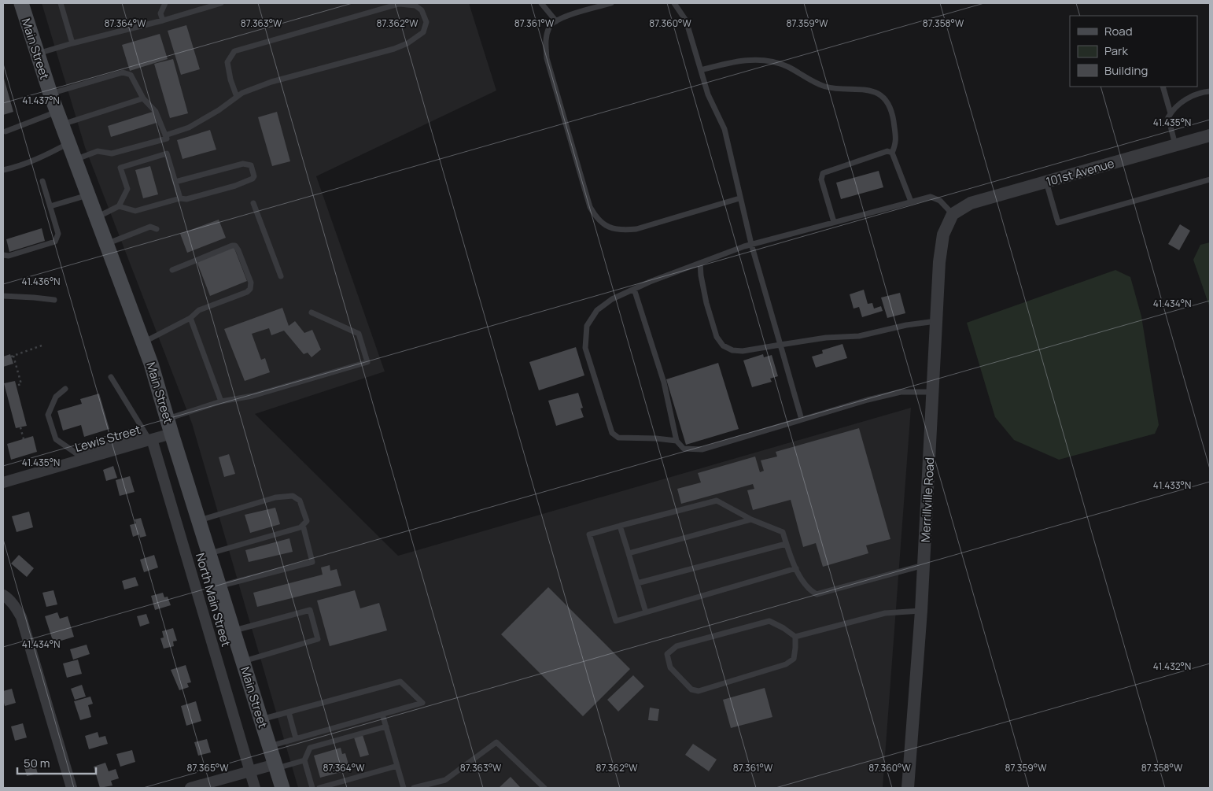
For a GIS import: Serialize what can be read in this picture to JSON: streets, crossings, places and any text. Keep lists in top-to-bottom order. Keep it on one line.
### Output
{"streets":{"main road":["Main Street"],"street":["101st Avenue","Lewis Street","Merrillville Road","North Main Street"]},"crossings":[["101st Avenue","Merrillville Road"],["Lewis Street","North Main Street"]],"legend":["Road","Park","Building"],"scale_bar":"50 m","coordinates":["87.364°W","87.363°W","87.362°W","87.361°W","87.360°W","87.359°W","87.358°W","41.437°N","41.435°N","41.436°N","41.434°N","41.433°N","41.432°N","87.365°W"]}
